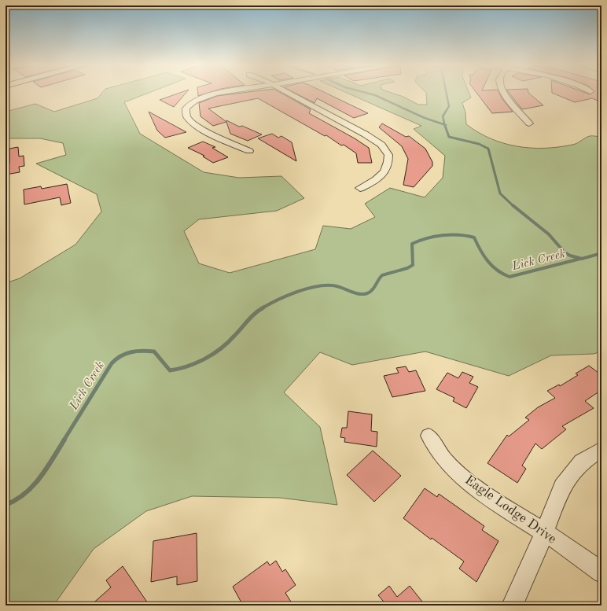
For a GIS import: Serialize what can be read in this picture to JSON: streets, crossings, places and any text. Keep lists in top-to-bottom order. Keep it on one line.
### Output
{"streets":{"street":["Eagle Lodge Drive"]},"water":["Lick Creek"]}
